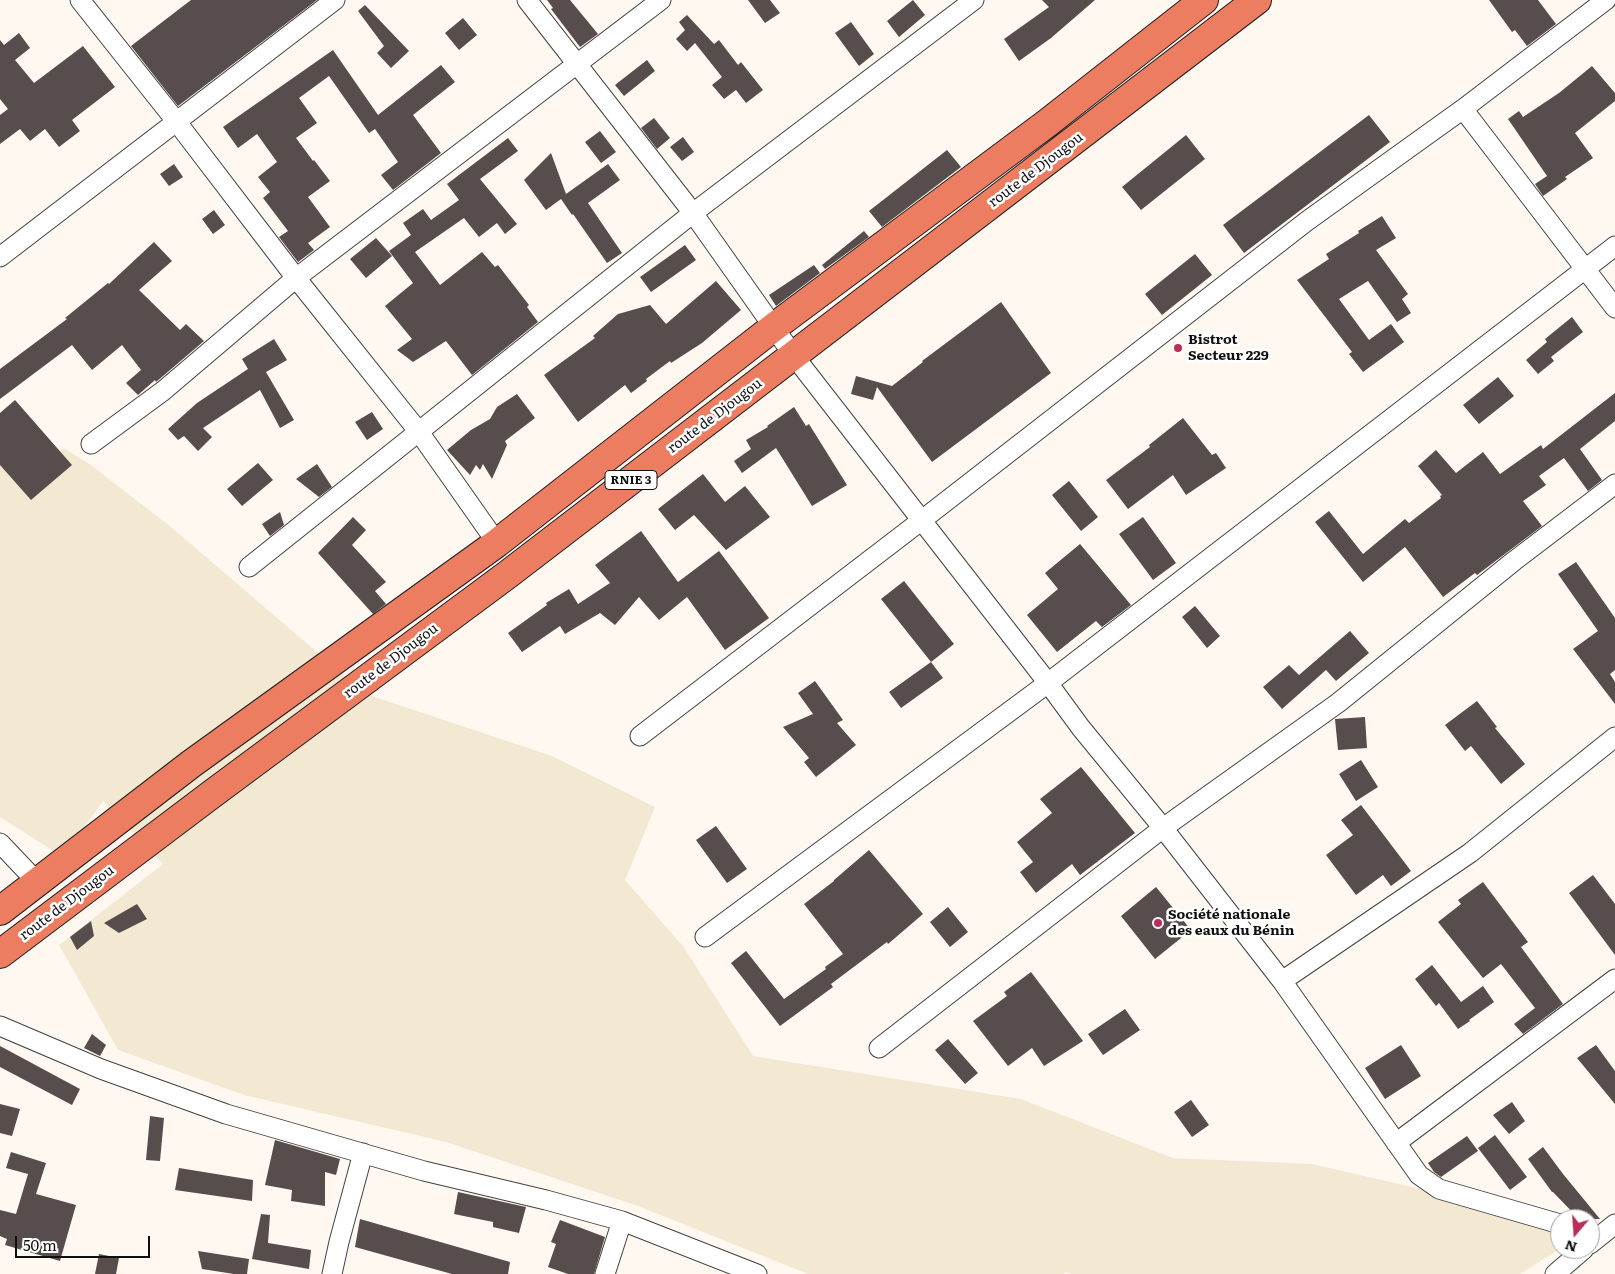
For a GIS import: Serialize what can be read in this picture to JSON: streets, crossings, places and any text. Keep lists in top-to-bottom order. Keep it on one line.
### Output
{"streets":{"highway":["route de Djougou","RNIE 3"]},"places":["Bistrot Secteur 229","Société nationale des eaux du Bénin"],"scale_bar":"50 m","north":"bottom"}
